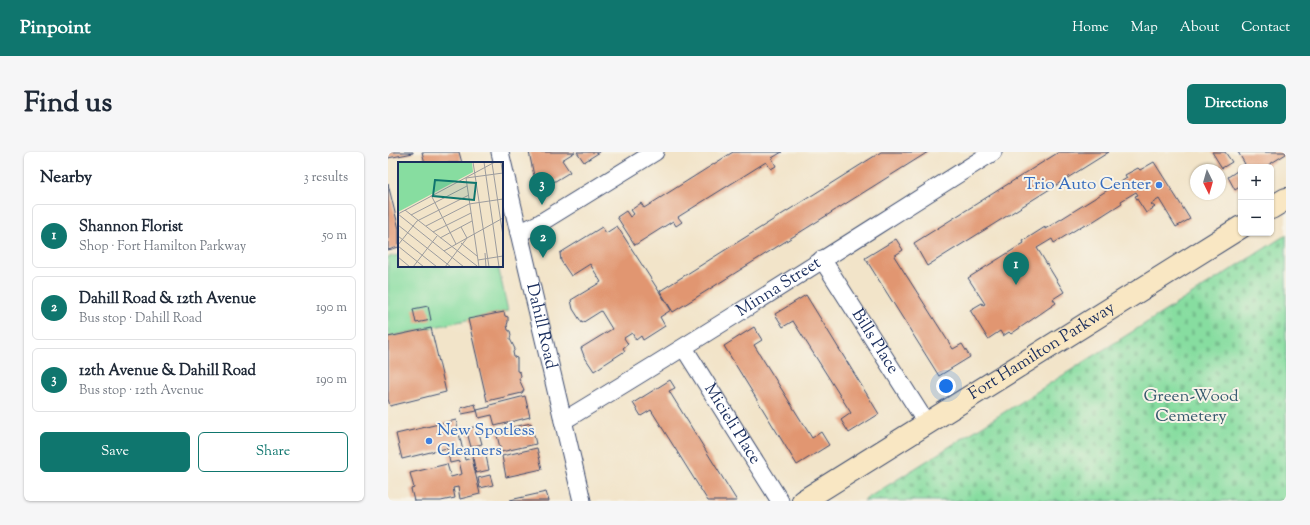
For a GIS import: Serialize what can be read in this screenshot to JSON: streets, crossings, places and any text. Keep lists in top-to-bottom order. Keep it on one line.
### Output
{"streets":{"main road":["Fort Hamilton Parkway"],"street":["Minna Street","Dahill Road","Bills Place","Micieli Place"]},"crossings":[["Minna Street","Dahill Road"],["Minna Street","Bills Place"],["Minna Street","Micieli Place"],["Bills Place","Fort Hamilton Parkway"]],"parks":["Green-Wood Cemetery"],"places":["Trio Auto Center","New Spotless Cleaners"],"north":"bottom","page":{"header":"Pinpoint","nav":["Home","Map","About","Contact"],"title":"Find us","buttons":["Directions",["Save","Share"]],"heading":["Nearby","3 results"],"map_buttons":["+","−"],"pins":["3","2","1"],"list":[{"mark":"1","name":"Shannon Florist","note":"Shop · Fort Hamilton Parkway","value":"50 m"},{"mark":"2","name":"Dahill Road & 12th Avenue","note":"Bus stop · Dahill Road","value":"190 m"},{"mark":"3","name":"12th Avenue & Dahill Road","note":"Bus stop · 12th Avenue","value":"190 m"}]}}
